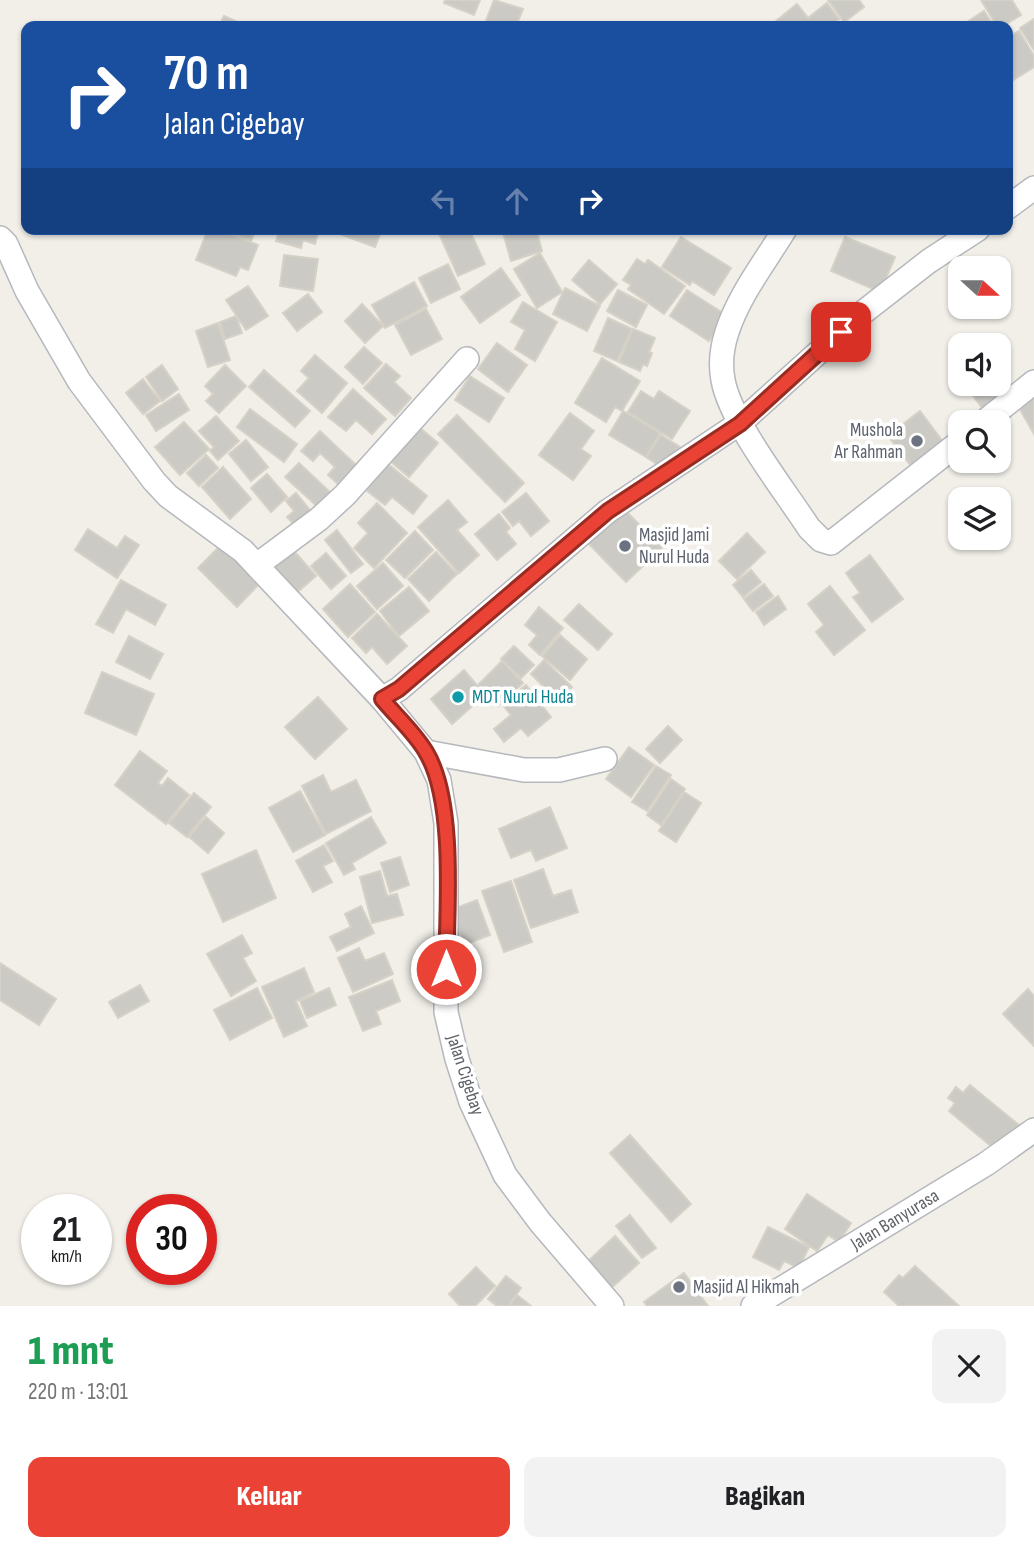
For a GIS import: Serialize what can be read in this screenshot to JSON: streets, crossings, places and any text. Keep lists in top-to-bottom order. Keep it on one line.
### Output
{"streets":{"street":["Jalan Cigebay","Jalan Banyurasa"]},"places":["Mushola Ar Rahman","Masjid Jami Nurul Huda","MDT Nurul Huda","Masjid Al Hikmah"],"north":"right","page":{"turn":["70 m","Jalan Cigebay"],"speed":"21 km/h","limit":"30","heading":["1 mnt","220 m · 13:01"],"buttons":["Keluar","Bagikan"]}}
